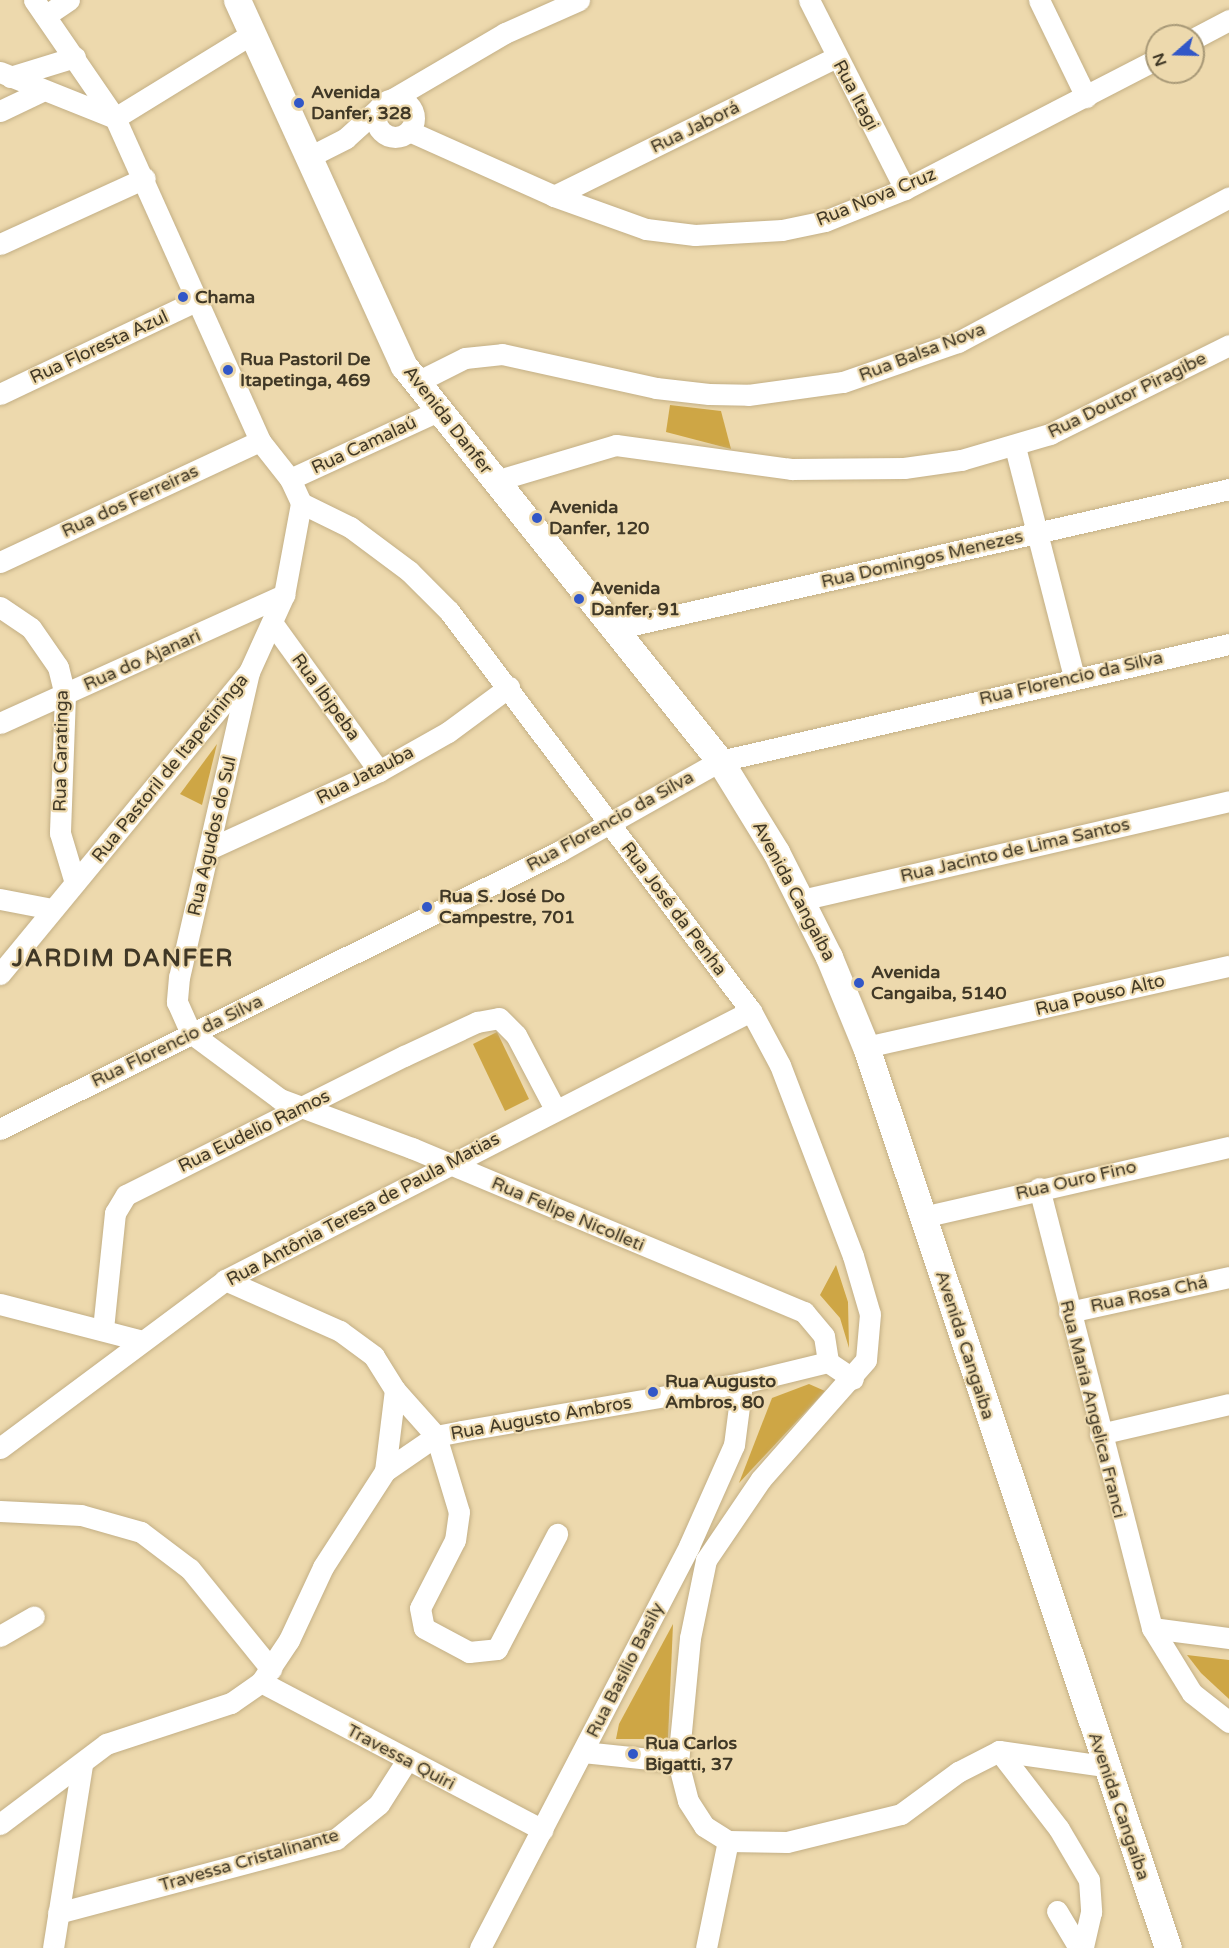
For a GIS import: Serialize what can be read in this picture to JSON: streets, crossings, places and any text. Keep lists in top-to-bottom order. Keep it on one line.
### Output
{"streets":{"main road":["Avenida Danfer","Avenida Cangaíba"],"street":["Rua Itagi","Rua Jaborá","Rua Nova Cruz","Rua Floresta Azul","Rua Balsa Nova","Rua Doutor Piragibe","Rua Camalaú","Rua dos Ferreiras","Rua Domingos Menezes","Rua do Ajanari","Rua Florencio da Silva","Rua Ibipeba","Rua Caratinga","Rua Pastoril de Itapetininga","Rua Jatauba","Rua Agudos do Sul","Rua Jacinto de Lima Santos","Rua José da Penha","Rua Pouso Alto","Rua Eudelio Ramos","Rua Ouro Fino","Rua Antônia Teresa de Paula Matias","Rua Felipe Nicolleti","Rua Rosa Chá","Rua Maria Angelica Franci","Rua Augusto Ambros","Rua Basilio Basily","Travessa Quiri","Travessa Cristalinante"]},"crossings":[["Rua Itagi","Rua Jaborá"],["Rua Itagi","Rua Nova Cruz"],["Rua Jaborá","Rua Nova Cruz"],["Rua Balsa Nova","Avenida Danfer"],["Rua Doutor Piragibe","Avenida Danfer"],["Avenida Danfer","Rua Camalaú"],["Avenida Danfer","Rua Domingos Menezes"],["Avenida Danfer","Rua Florencio da Silva"],["Avenida Danfer","Avenida Cangaíba"],["Rua do Ajanari","Rua Caratinga"],["Rua do Ajanari","Rua Pastoril de Itapetininga"],["Rua Florencio da Silva","Rua Agudos do Sul"],["Rua Florencio da Silva","Avenida Cangaíba"],["Rua Florencio da Silva","Rua José da Penha"],["Rua Florencio da Silva","Rua Felipe Nicolleti"],["Rua Ibipeba","Rua Pastoril de Itapetininga"],["Rua Ibipeba","Rua Jatauba"],["Rua Caratinga","Rua Pastoril de Itapetininga"],["Rua Pastoril de Itapetininga","Rua Agudos do Sul"],["Rua Pastoril de Itapetininga","Rua José da Penha"],["Rua Jatauba","Rua Agudos do Sul"],["Rua Jatauba","Rua José da Penha"],["Rua Agudos do Sul","Rua Felipe Nicolleti"],["Rua Jacinto de Lima Santos","Avenida Cangaíba"],["Avenida Cangaíba","Rua Pouso Alto"],["Avenida Cangaíba","Rua Ouro Fino"],["Rua José da Penha","Rua Antônia Teresa de Paula Matias"],["Rua Eudelio Ramos","Rua Antônia Teresa de Paula Matias"],["Rua Eudelio Ramos","Rua Felipe Nicolleti"],["Rua Ouro Fino","Rua Maria Angelica Franci"],["Rua Antônia Teresa de Paula Matias","Rua Felipe Nicolleti"],["Rua Antônia Teresa de Paula Matias","Rua Augusto Ambros"],["Rua Felipe Nicolleti","Rua Augusto Ambros"],["Rua Rosa Chá","Rua Maria Angelica Franci"],["Rua Augusto Ambros","Rua Basilio Basily"],["Rua Basilio Basily","Travessa Quiri"],["Travessa Quiri","Travessa Cristalinante"]],"districts":["JARDIM DANFER"],"places":["Avenida Danfer, 328","Chama","Rua Pastoril De Itapetinga, 469","Avenida Danfer, 120","Avenida Danfer, 91","Rua S. José Do Campestre, 701","Avenida Cangaiba, 5140","Rua Augusto Ambros, 80","Rua Carlos Bigatti, 37"],"north":"left"}
